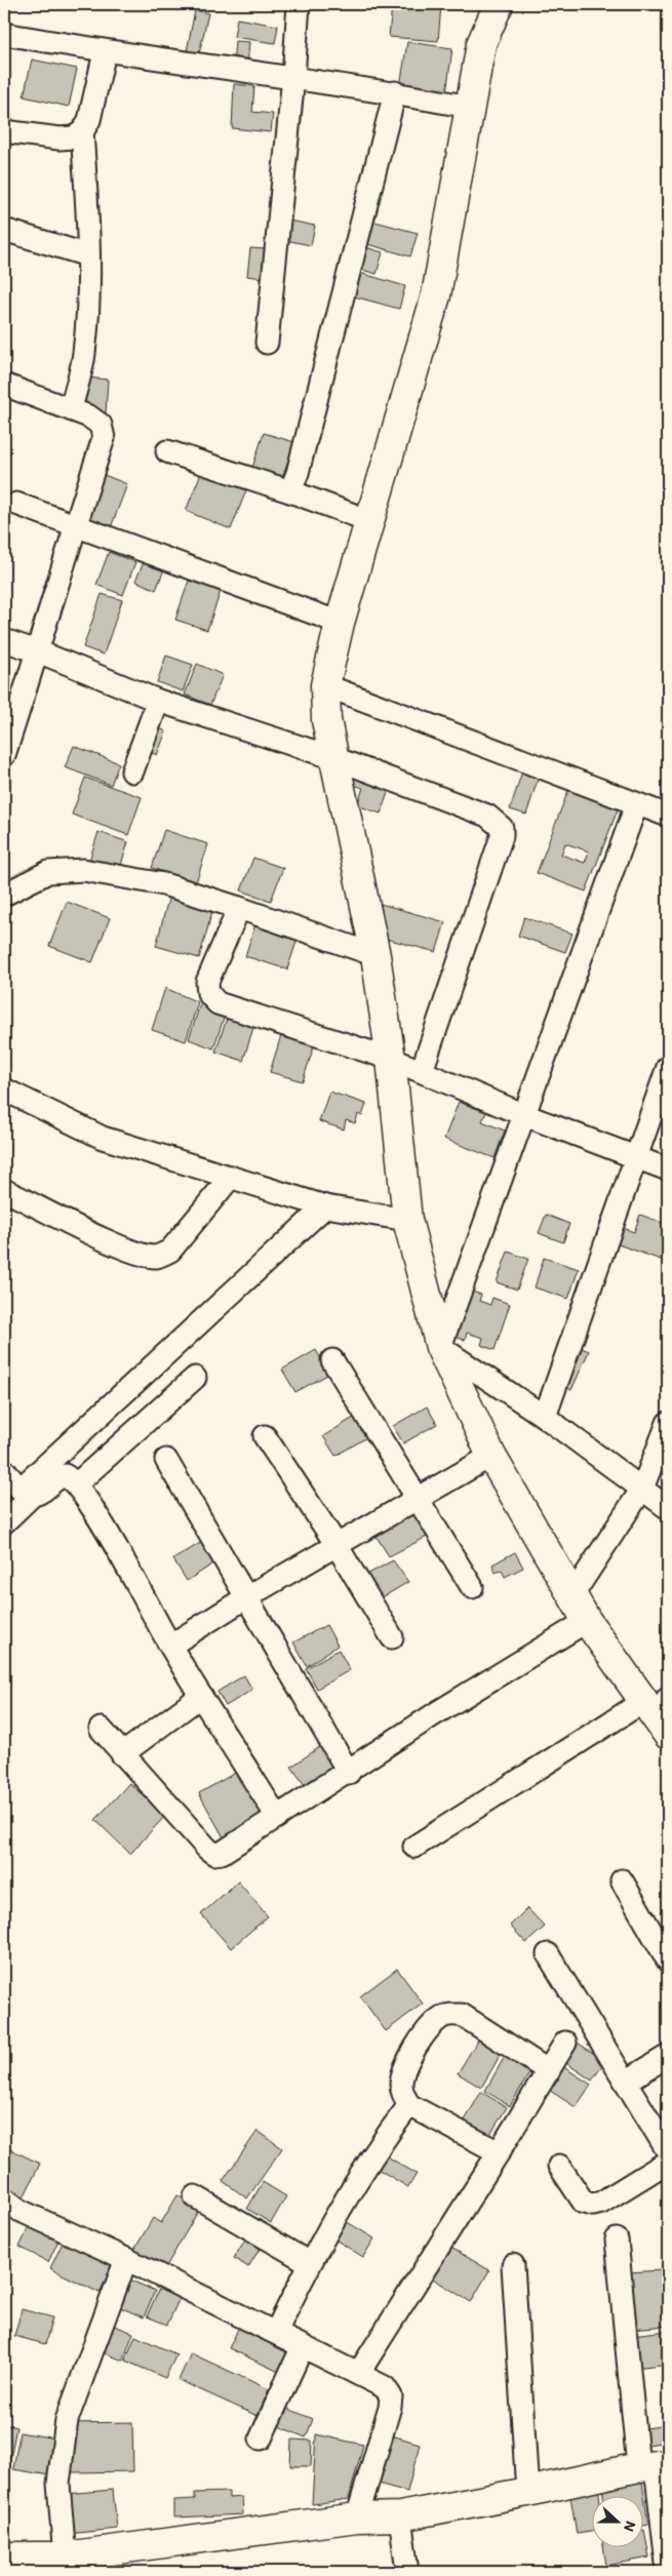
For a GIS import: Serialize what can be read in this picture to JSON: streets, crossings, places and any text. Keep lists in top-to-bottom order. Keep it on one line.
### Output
{"north":"right"}
